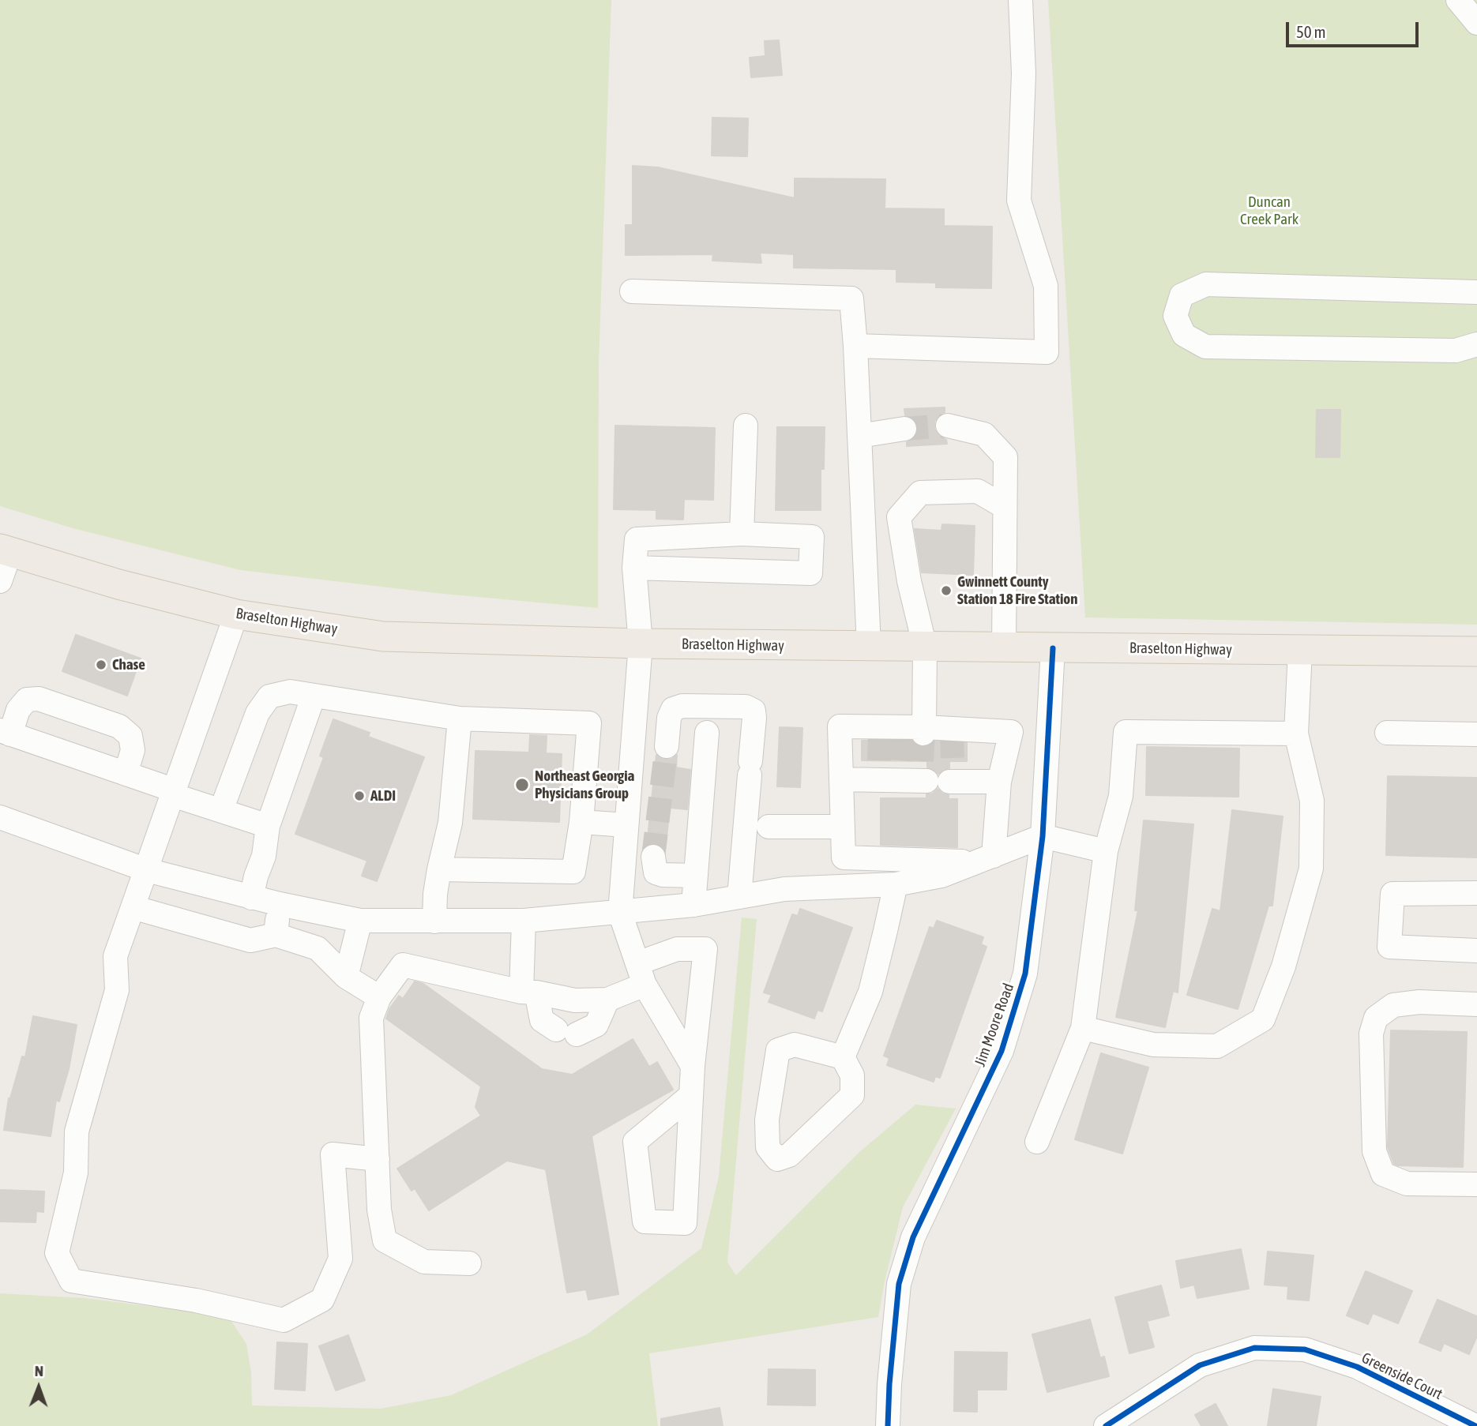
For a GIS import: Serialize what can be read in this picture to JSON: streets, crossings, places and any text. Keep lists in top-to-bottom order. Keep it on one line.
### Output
{"streets":{"main road":["Braselton Highway"],"street":["Jim Moore Road","Greenside Court"]},"crossings":[["Braselton Highway","Jim Moore Road"]],"parks":["Duncan Creek Park"],"places":["Gwinnett County Station 18 Fire Station","Chase","Northeast Georgia Physicians Group","ALDI"],"scale_bar":"50 m","north":"top"}
